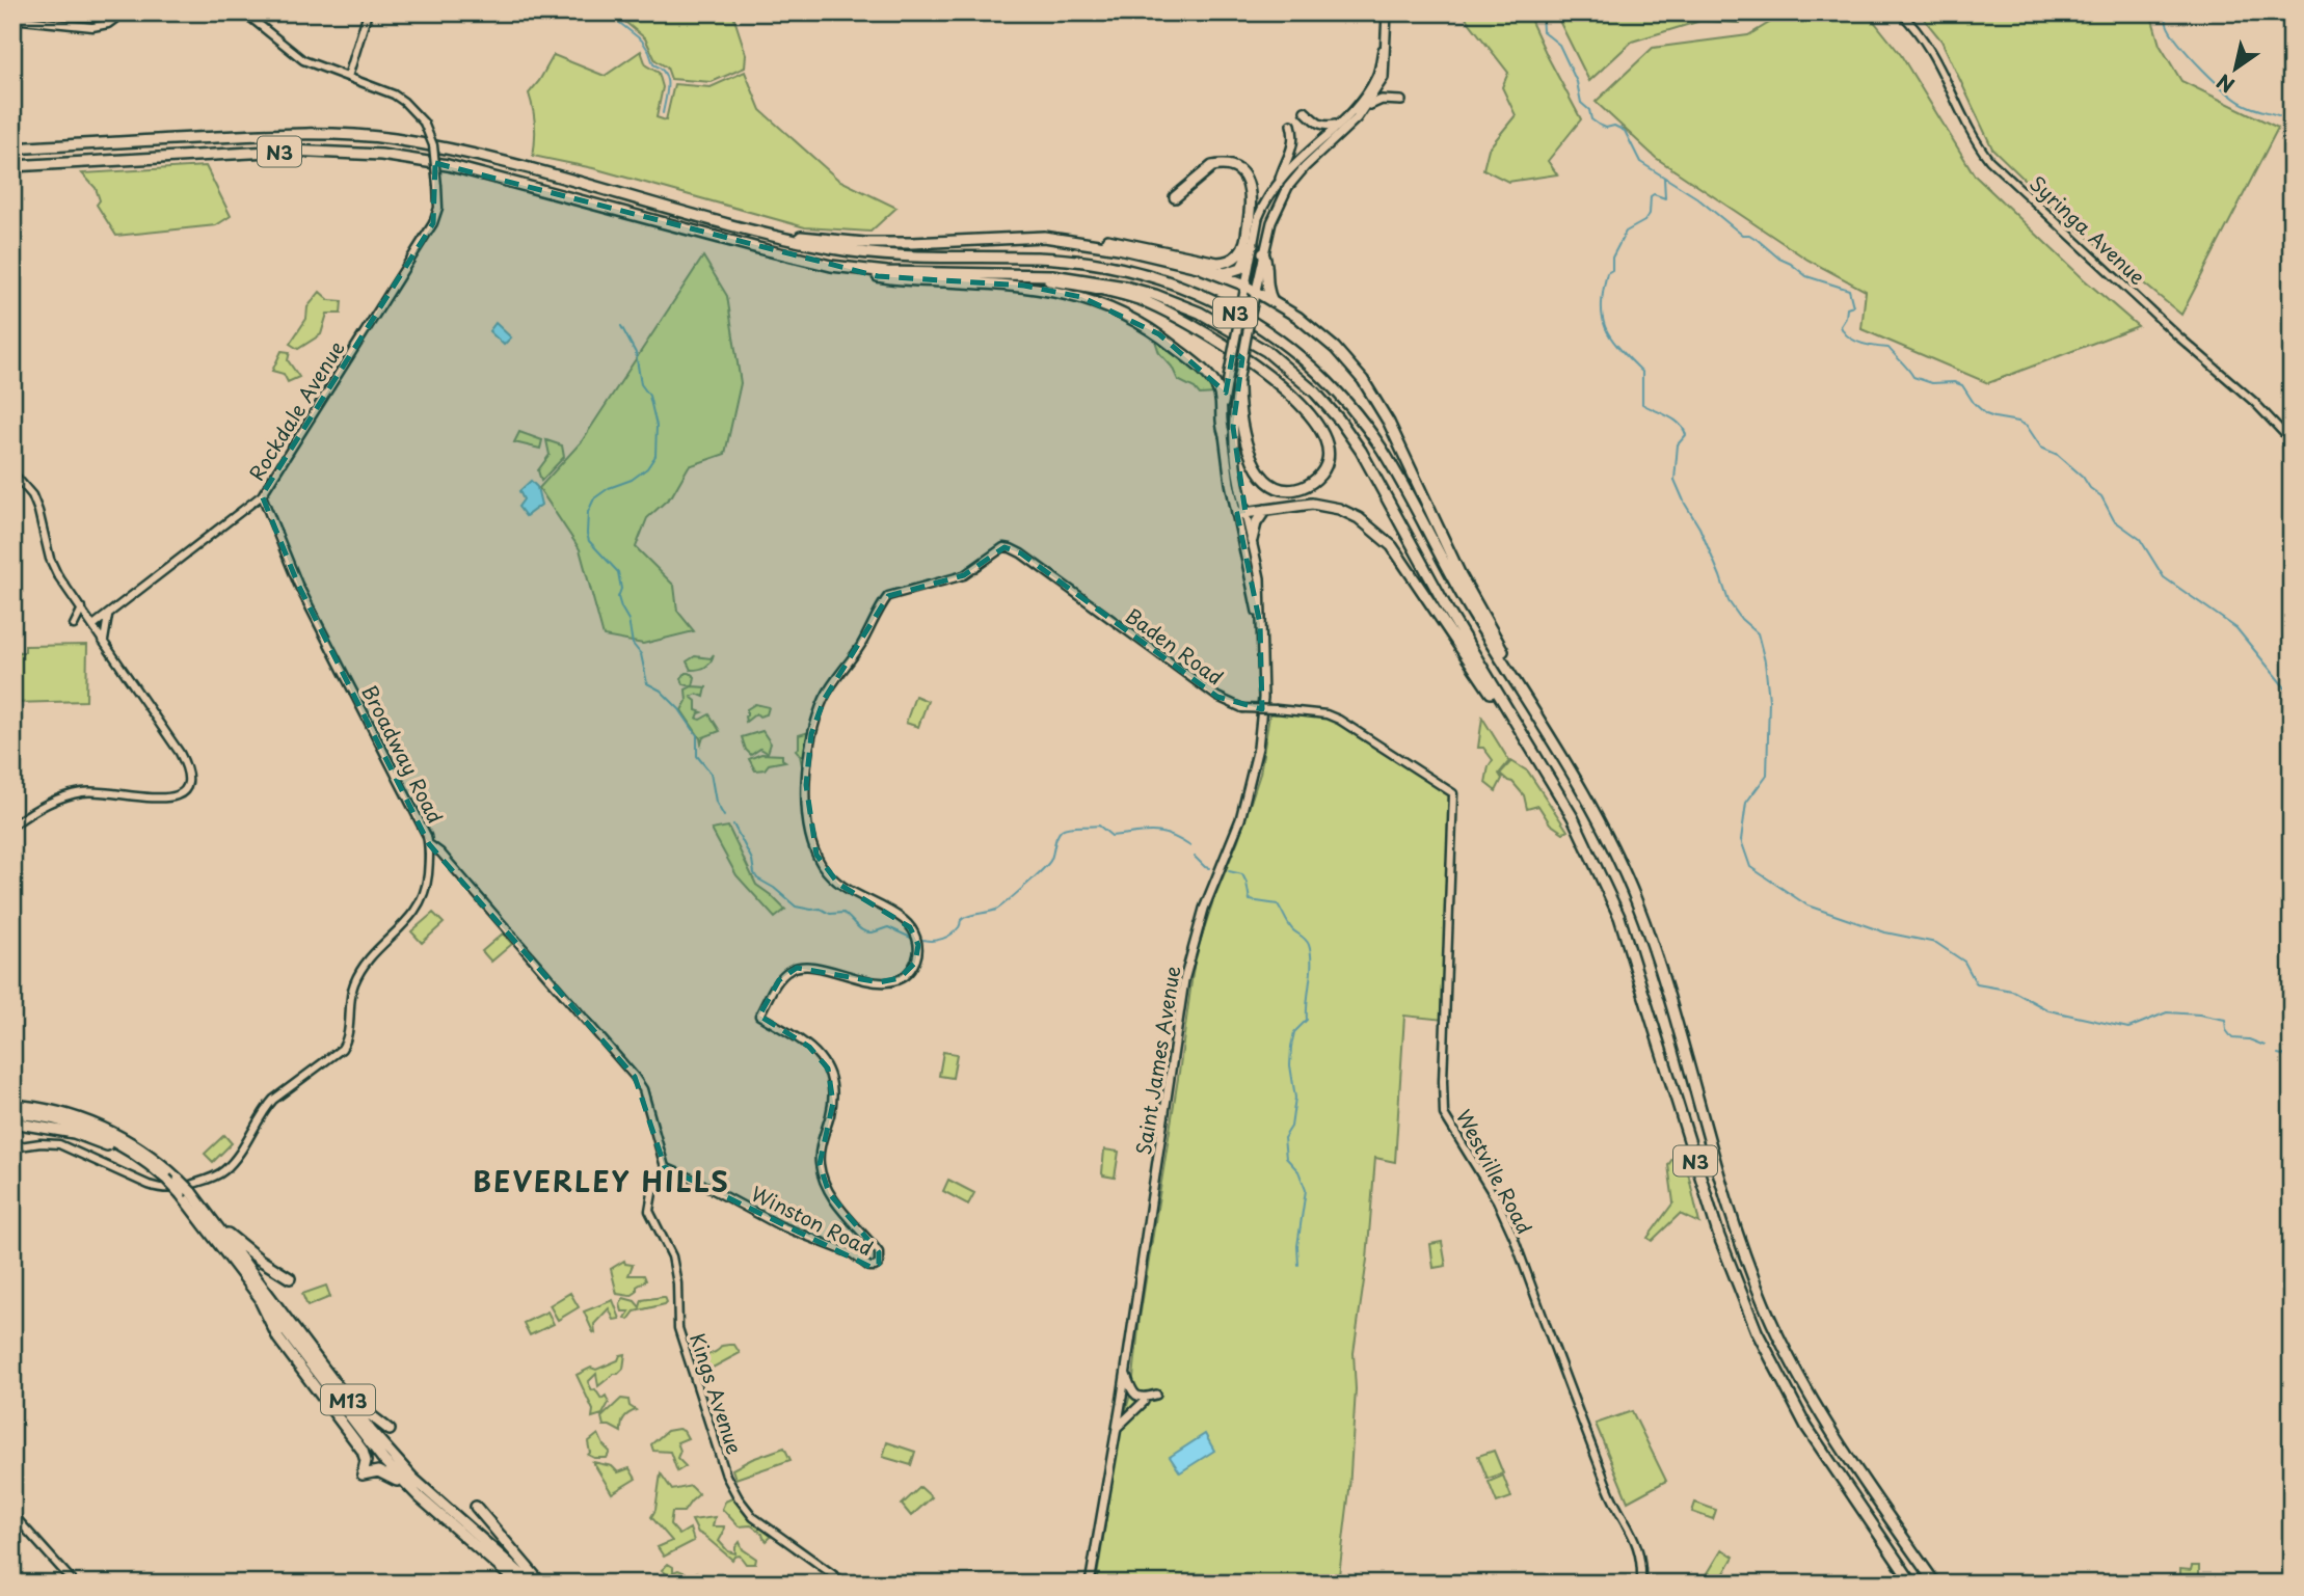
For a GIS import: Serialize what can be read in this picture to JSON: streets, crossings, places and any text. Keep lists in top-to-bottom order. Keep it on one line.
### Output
{"streets":{"highway":["N3","M13"],"main road":["Saint James Avenue"],"street":["Syringa Avenue","Rockdale Avenue","Baden Road","Broadway Road","Westville Road","Winston Road","Kings Avenue"]},"crossings":[["Rockdale Avenue","Broadway Road"],["Baden Road","Westville Road"],["Baden Road","Winston Road"],["Winston Road","Kings Avenue"]],"districts":["BEVERLEY HILLS"],"north":"bottom left"}
